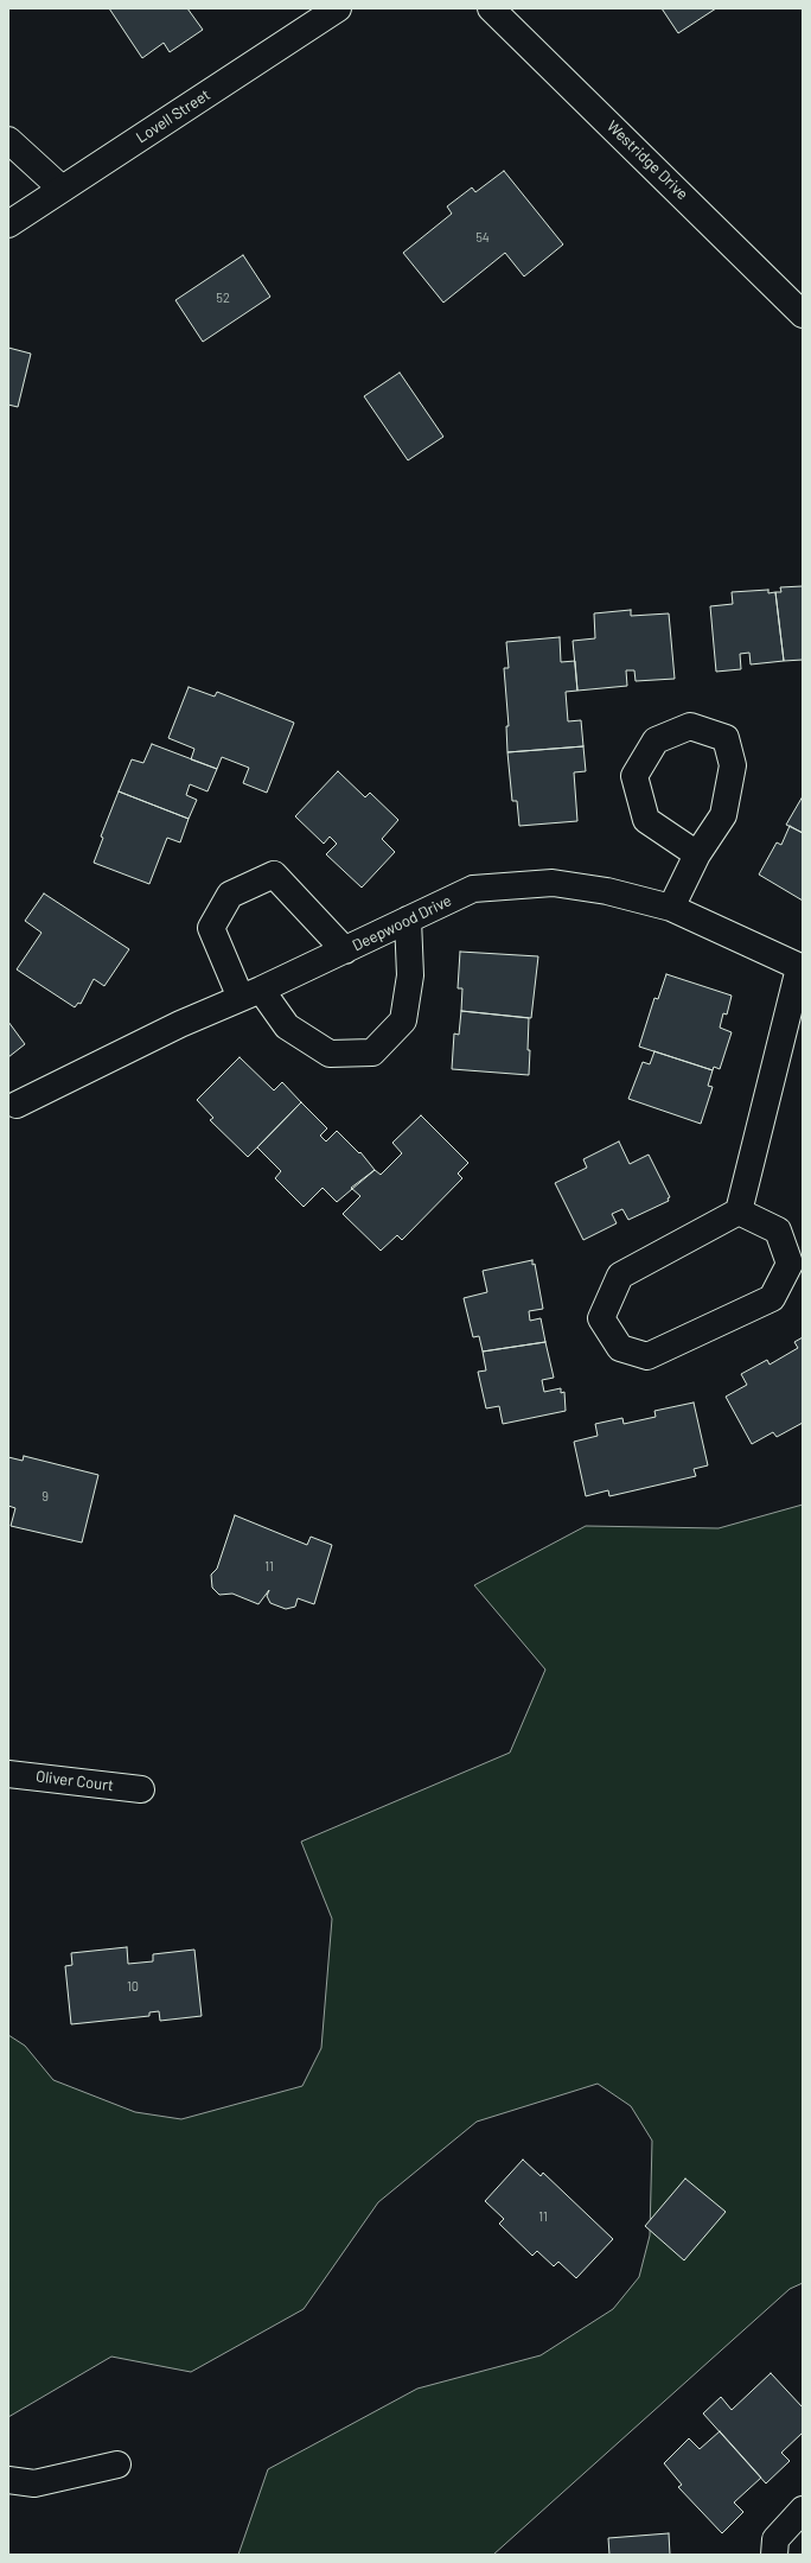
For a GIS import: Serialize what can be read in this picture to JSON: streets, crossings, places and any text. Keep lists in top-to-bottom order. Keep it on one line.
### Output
{"streets":{"street":["Lovell Street","Westridge Drive","Deepwood Drive","Oliver Court"]},"house_numbers":["54","52","9","11","10","11"]}
